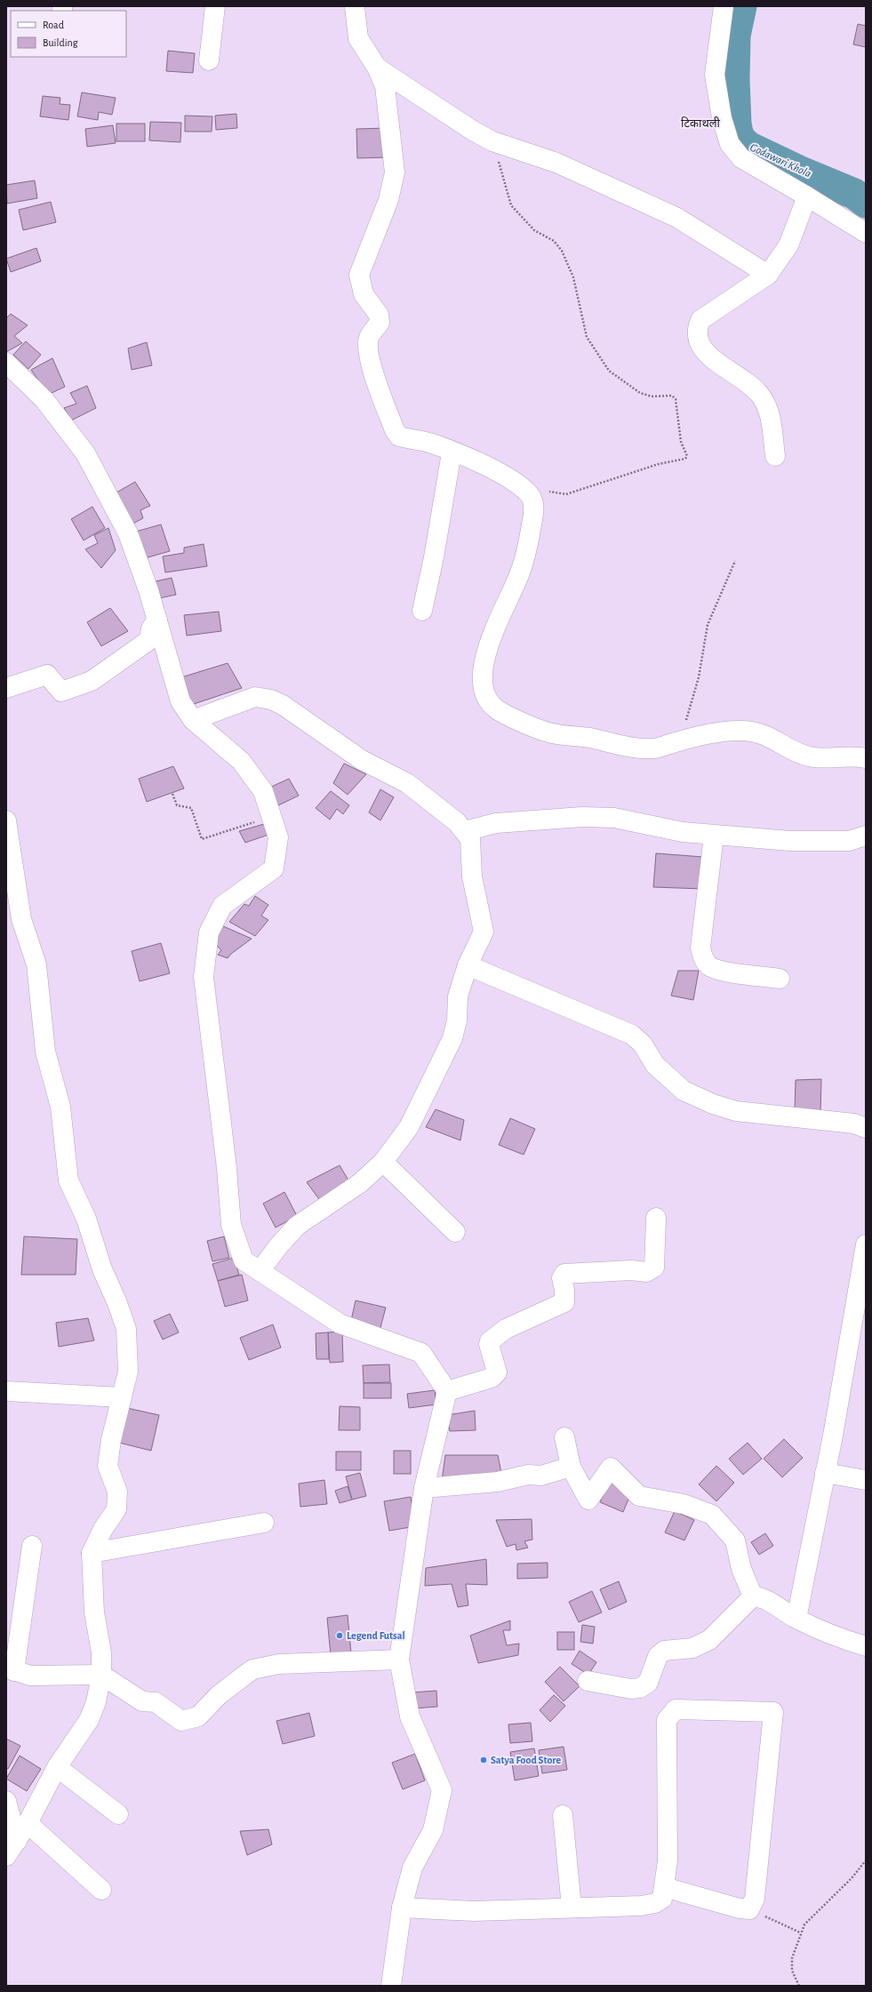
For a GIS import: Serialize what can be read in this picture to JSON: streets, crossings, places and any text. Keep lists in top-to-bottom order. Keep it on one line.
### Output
{"districts":["टिकाथली"],"water":["Godawari Khola"],"places":["Legend Futsal","Satya Food Store"],"legend":["Road","Building"]}
